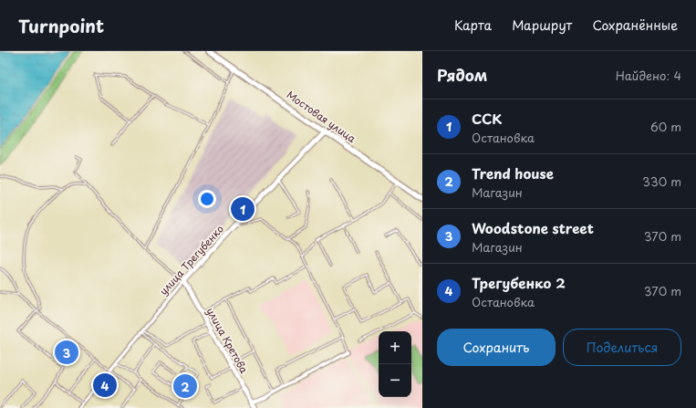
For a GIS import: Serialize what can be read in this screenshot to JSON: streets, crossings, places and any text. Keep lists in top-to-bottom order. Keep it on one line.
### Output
{"streets":{"main road":["Мостовая улица"],"street":["улица Трегубенко","улица Кретова"]},"crossings":[["Мостовая улица","улица Трегубенко"],["улица Трегубенко","улица Кретова"]],"page":{"header":"Turnpoint","nav":["Карта","Маршрут","Сохранённые"],"heading":["Рядом","Найдено: 4"],"list":[{"mark":"1","name":"ССК","note":"Остановка","value":"60 m"},{"mark":"2","name":"Trend house","note":"Магазин","value":"330 m"},{"mark":"3","name":"Woodstone street","note":"Магазин","value":"370 m"},{"mark":"4","name":"Трегубенко 2","note":"Остановка","value":"370 m"}],"pins":["1","3","4","2"],"buttons":["Сохранить","Поделиться"],"map_buttons":["+","−"]}}
